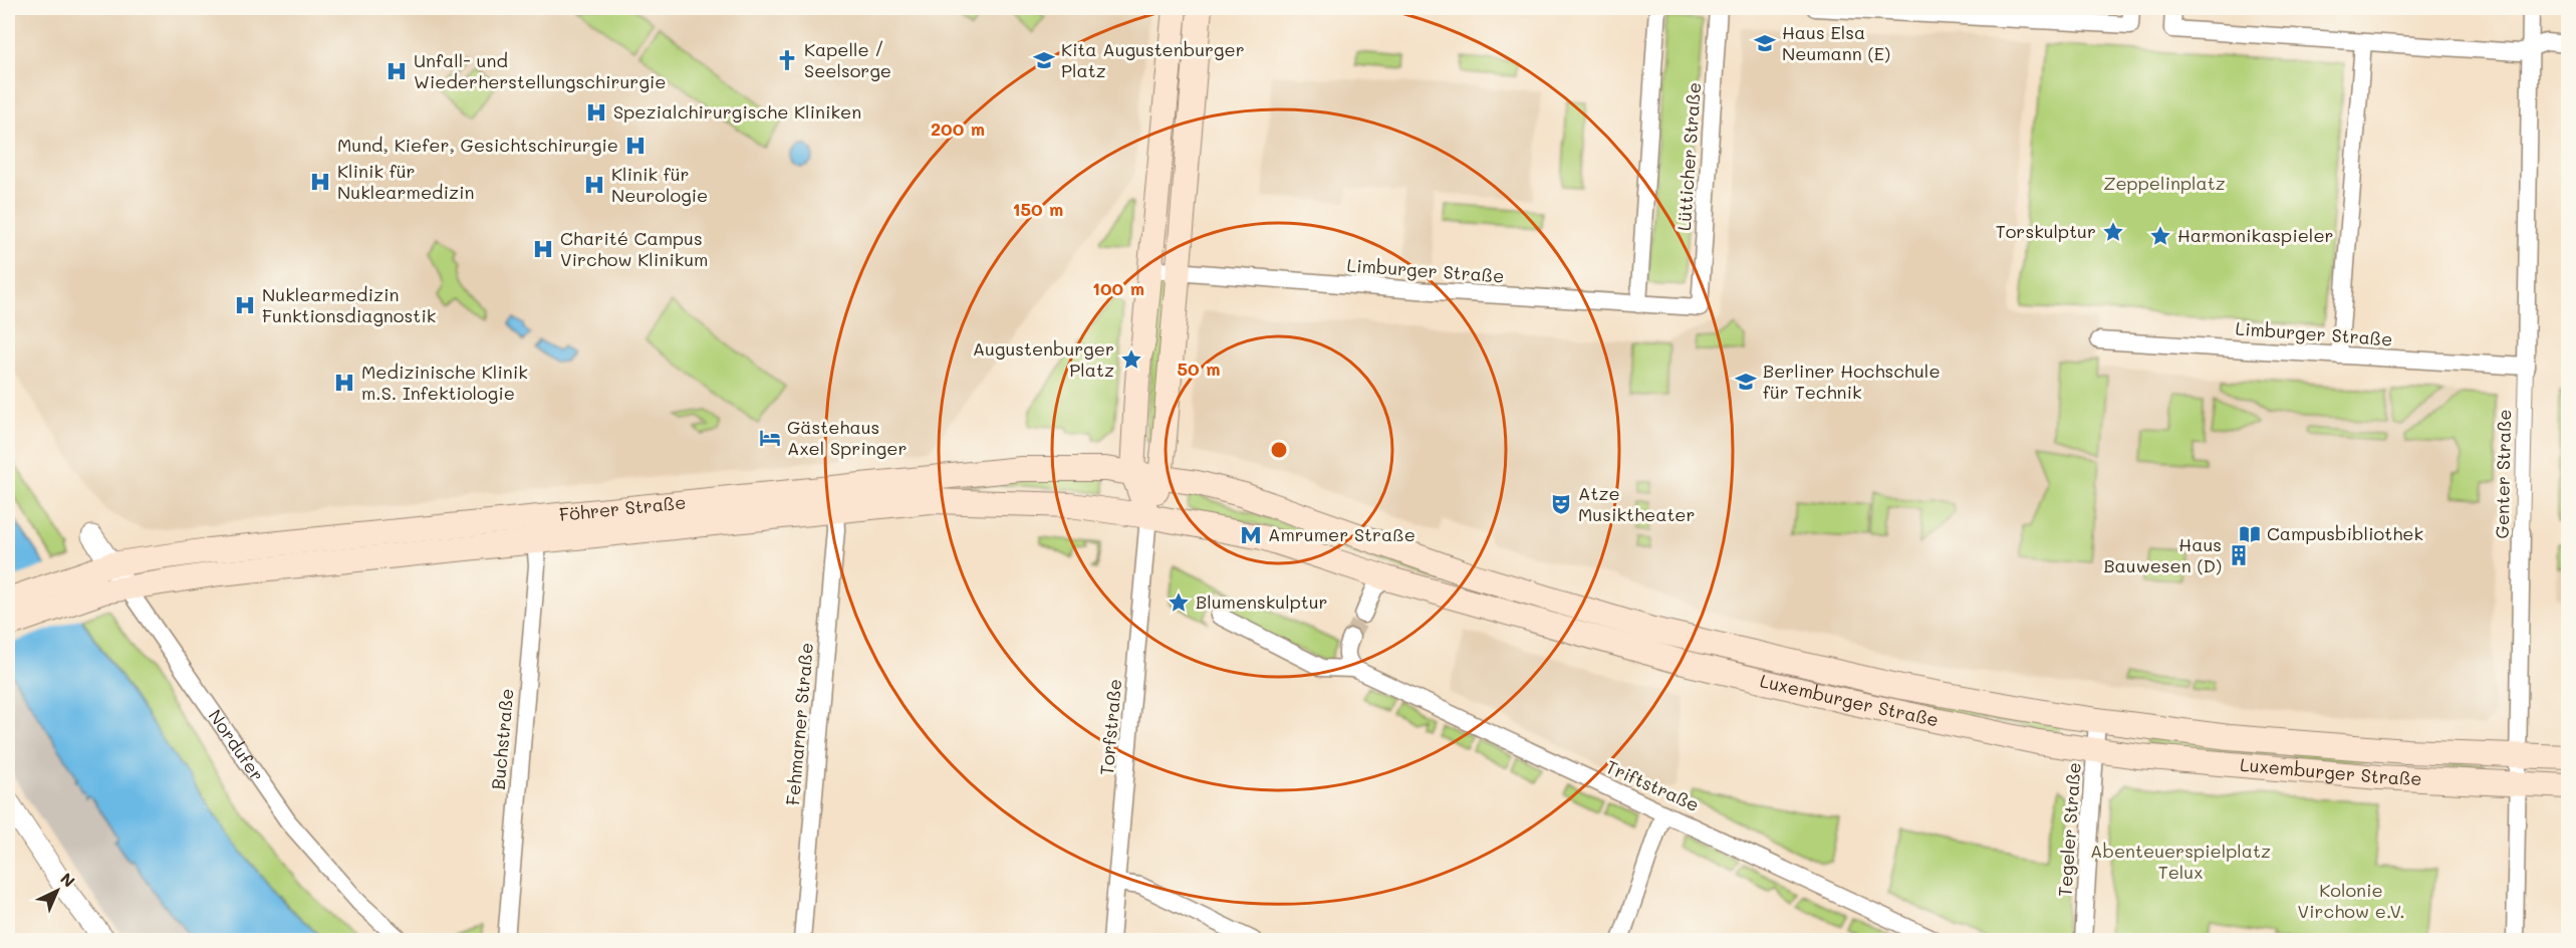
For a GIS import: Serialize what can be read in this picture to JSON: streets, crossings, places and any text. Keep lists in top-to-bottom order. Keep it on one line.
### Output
{"streets":{"main road":["Föhrer Straße","Luxemburger Straße"],"street":["Lütticher Straße","Limburger Straße","Genter Straße","Fehmarner Straße","Torfstraße","Buchstraße","Nordufer","Triftstraße","Tegeler Straße"]},"crossings":[["Lütticher Straße","Limburger Straße"],["Limburger Straße","Genter Straße"],["Genter Straße","Luxemburger Straße"],["Föhrer Straße","Luxemburger Straße"],["Föhrer Straße","Fehmarner Straße"],["Föhrer Straße","Torfstraße"],["Föhrer Straße","Buchstraße"],["Föhrer Straße","Nordufer"],["Luxemburger Straße","Torfstraße"],["Luxemburger Straße","Tegeler Straße"]],"parks":["Zeppelinplatz","Abenteuerspielplatz Telux","Kolonie Virchow e.V."],"places":{"school or university":["Haus Elsa Neumann (E)","Kita Augustenburger Platz","Berliner Hochschule für Technik"],"church":["Kapelle / Seelsorge"],"hospital":["Unfall- und Wiederherstellungschirurgie","Spezialchirurgische Kliniken","Mund, Kiefer, Gesichtschirurgie","Klinik für Nuklearmedizin","Klinik für Neurologie","Charité Campus Virchow Klinikum","Nuklearmedizin Funktionsdiagnostik","Medizinische Klinik m.S. Infektiologie"],"place":["Torskulptur","Harmonikaspieler","Augustenburger Platz","Blumenskulptur"],"hotel":["Gästehaus Axel Springer"],"theatre":["Atze Musiktheater"],"library":["Campusbibliothek"],"metro station":["Amrumer Straße"],"building":["Haus Bauwesen (D)"]},"north":"top right","rings":["200 m","150 m","100 m","50 m"]}
